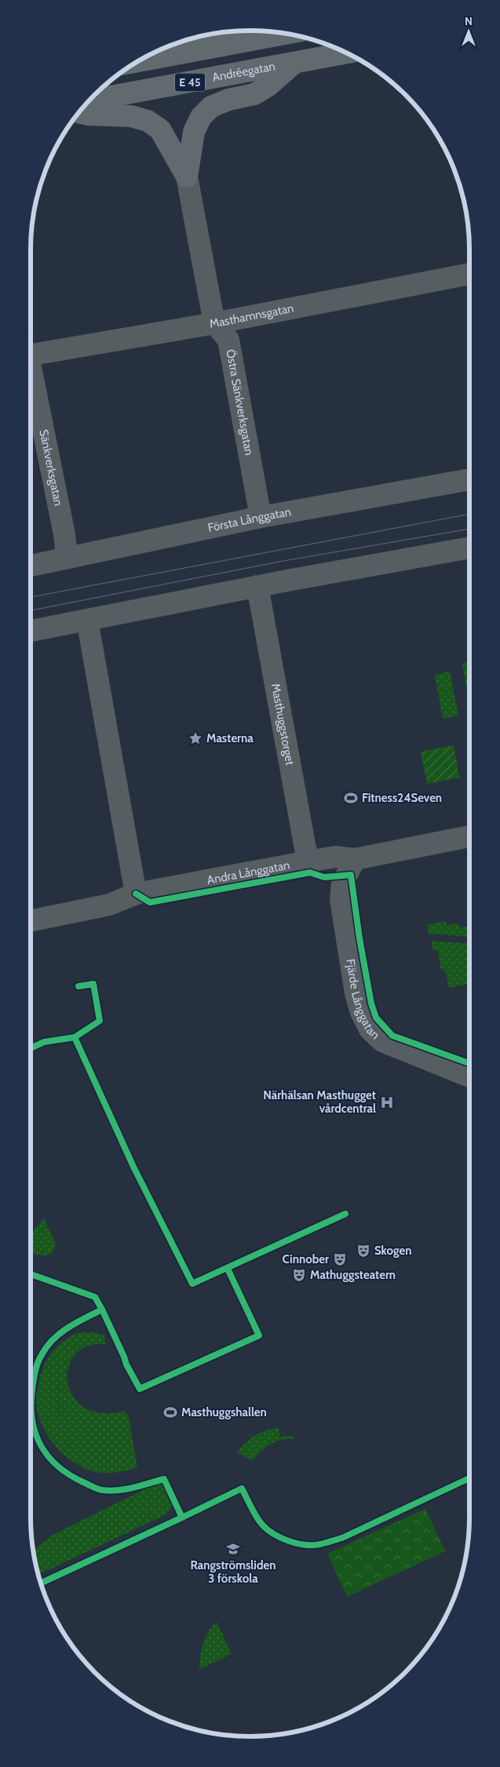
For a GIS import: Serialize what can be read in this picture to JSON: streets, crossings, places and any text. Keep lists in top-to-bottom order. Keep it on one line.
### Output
{"streets":{"highway":["Andréegatan","E 45"],"street":["Masthamnsgatan","Östra Sänkverksgatan","Sänkverksgatan","Första Långgatan","Masthuggstorget","Andra Långgatan","Fjärde Långgatan"]},"crossings":[["Masthamnsgatan","Östra Sänkverksgatan"],["Östra Sänkverksgatan","Första Långgatan"],["Sänkverksgatan","Första Långgatan"],["Masthuggstorget","Andra Långgatan"],["Andra Långgatan","Fjärde Långgatan"]],"places":{"place":["Masterna"],"sports":["Fitness24Seven","Masthuggshallen"],"hospital":["Närhälsan Masthugget vårdcentral"],"theatre":["Skogen","Cinnober","Mathuggsteatern"],"school or university":["Rangströmsliden 3 förskola"]},"north":"top"}
